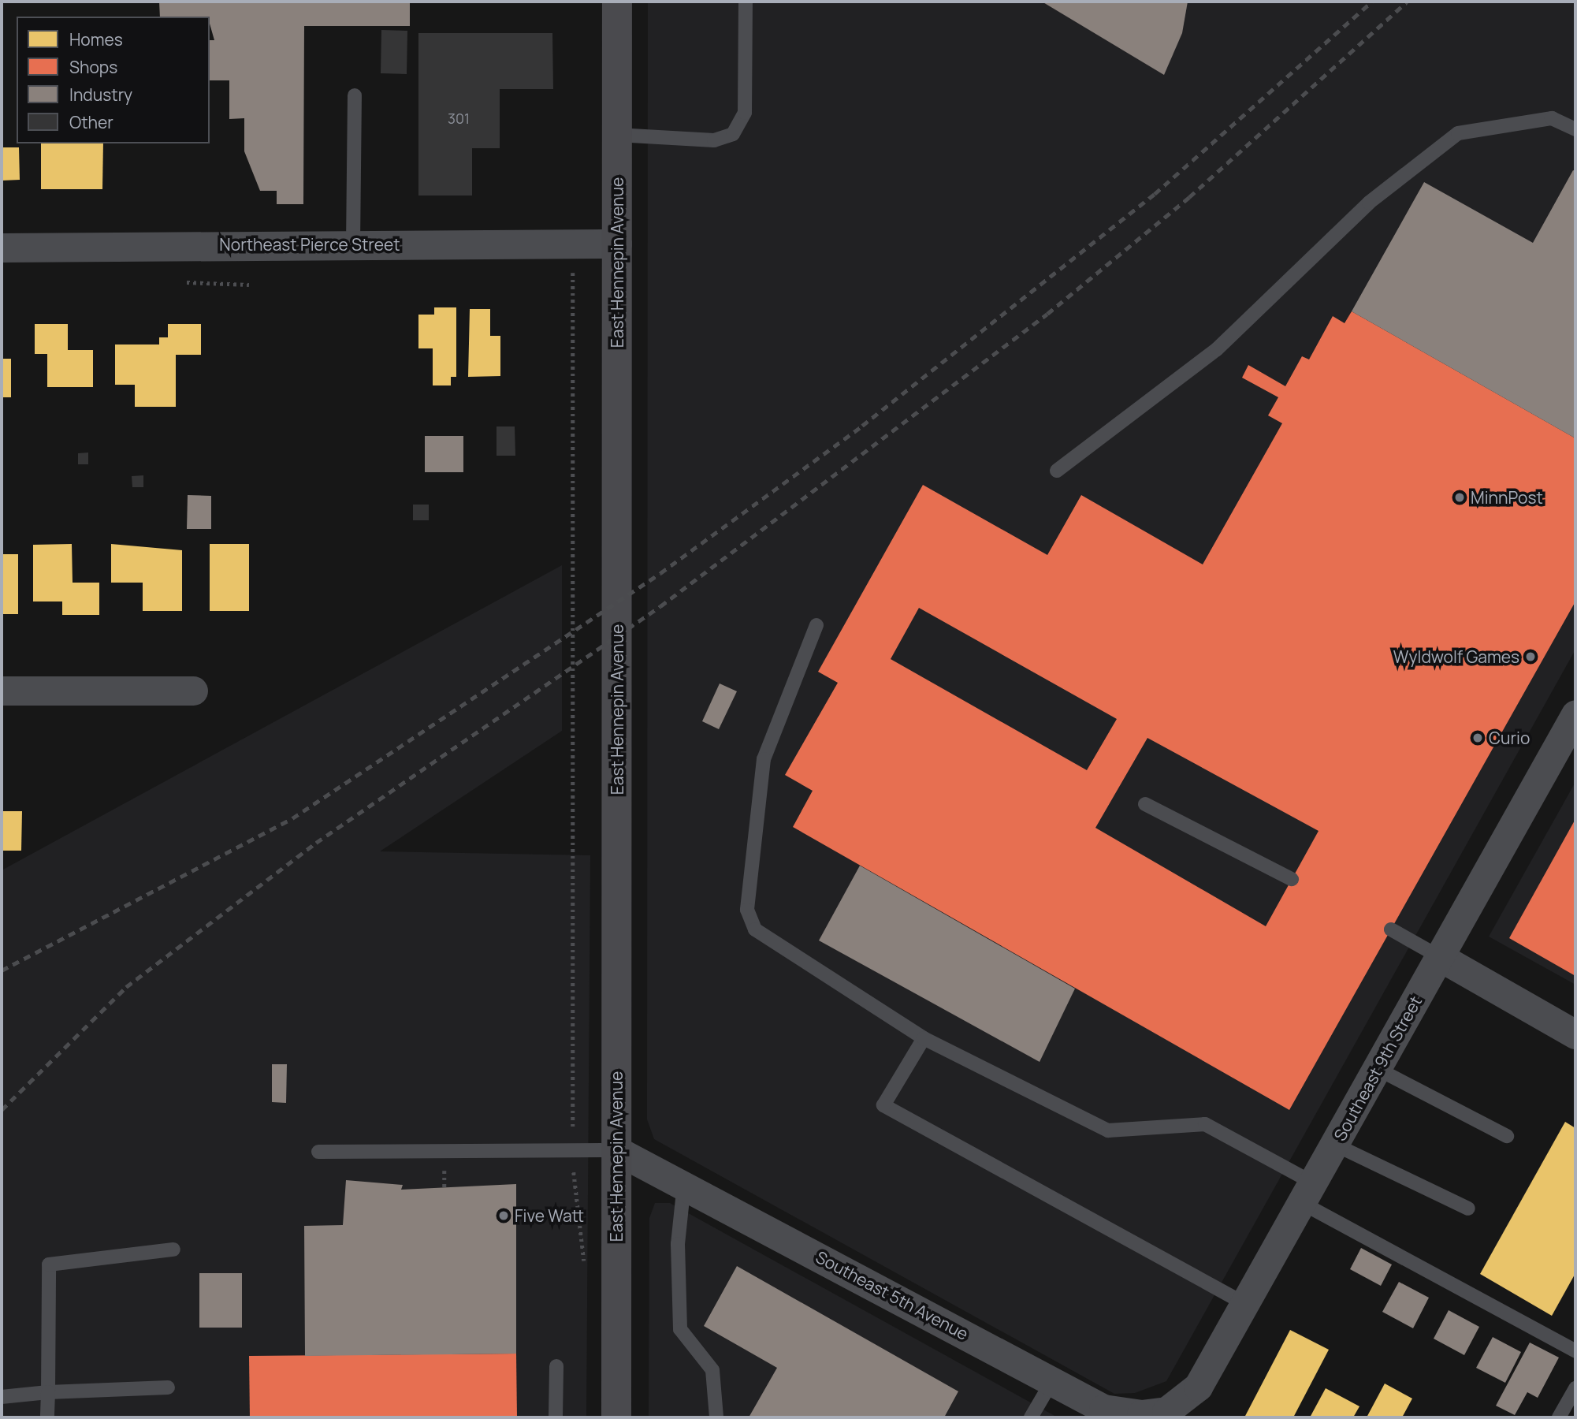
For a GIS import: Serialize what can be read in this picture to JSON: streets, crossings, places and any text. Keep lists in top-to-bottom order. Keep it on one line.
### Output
{"streets":{"main road":["East Hennepin Avenue"],"street":["Northeast Pierce Street","Southeast 9th Street","Southeast 5th Avenue"]},"crossings":[["Northeast Pierce Street","East Hennepin Avenue"],["East Hennepin Avenue","Southeast 5th Avenue"],["Southeast 9th Street","Southeast 5th Avenue"]],"places":["MinnPost","Wyldwolf Games","Curio","Five Watt"],"house_numbers":["301"],"legend":["Homes","Shops","Industry","Other"]}
